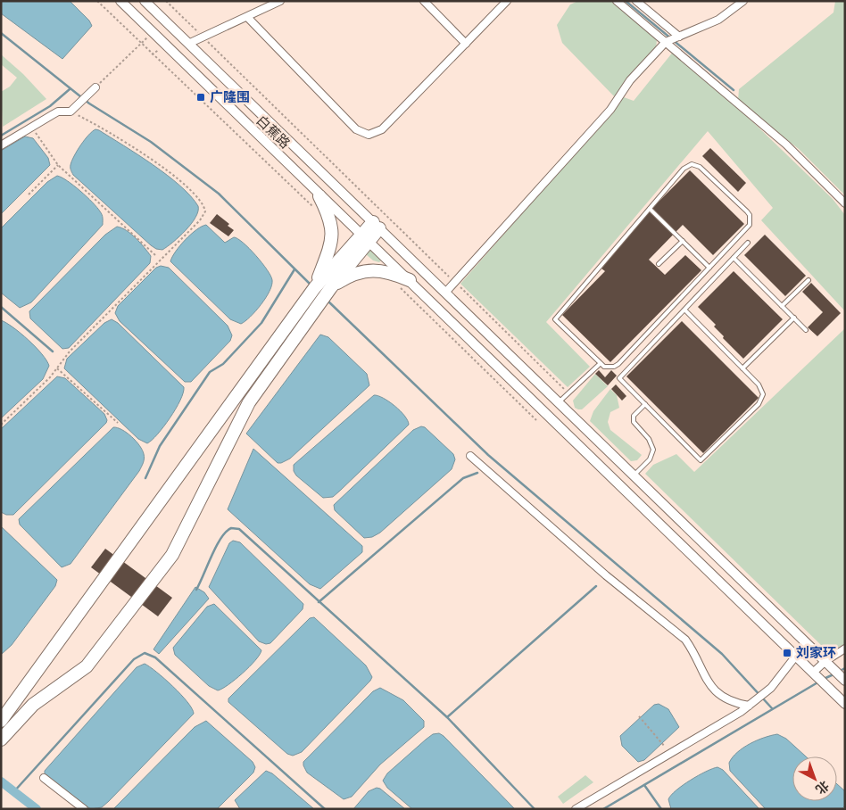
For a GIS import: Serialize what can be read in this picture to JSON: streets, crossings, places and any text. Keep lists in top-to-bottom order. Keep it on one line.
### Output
{"streets":{"main road":["白蕉路"]},"places":{"transit":["广隆围","刘家环"]},"north":"bottom right"}
